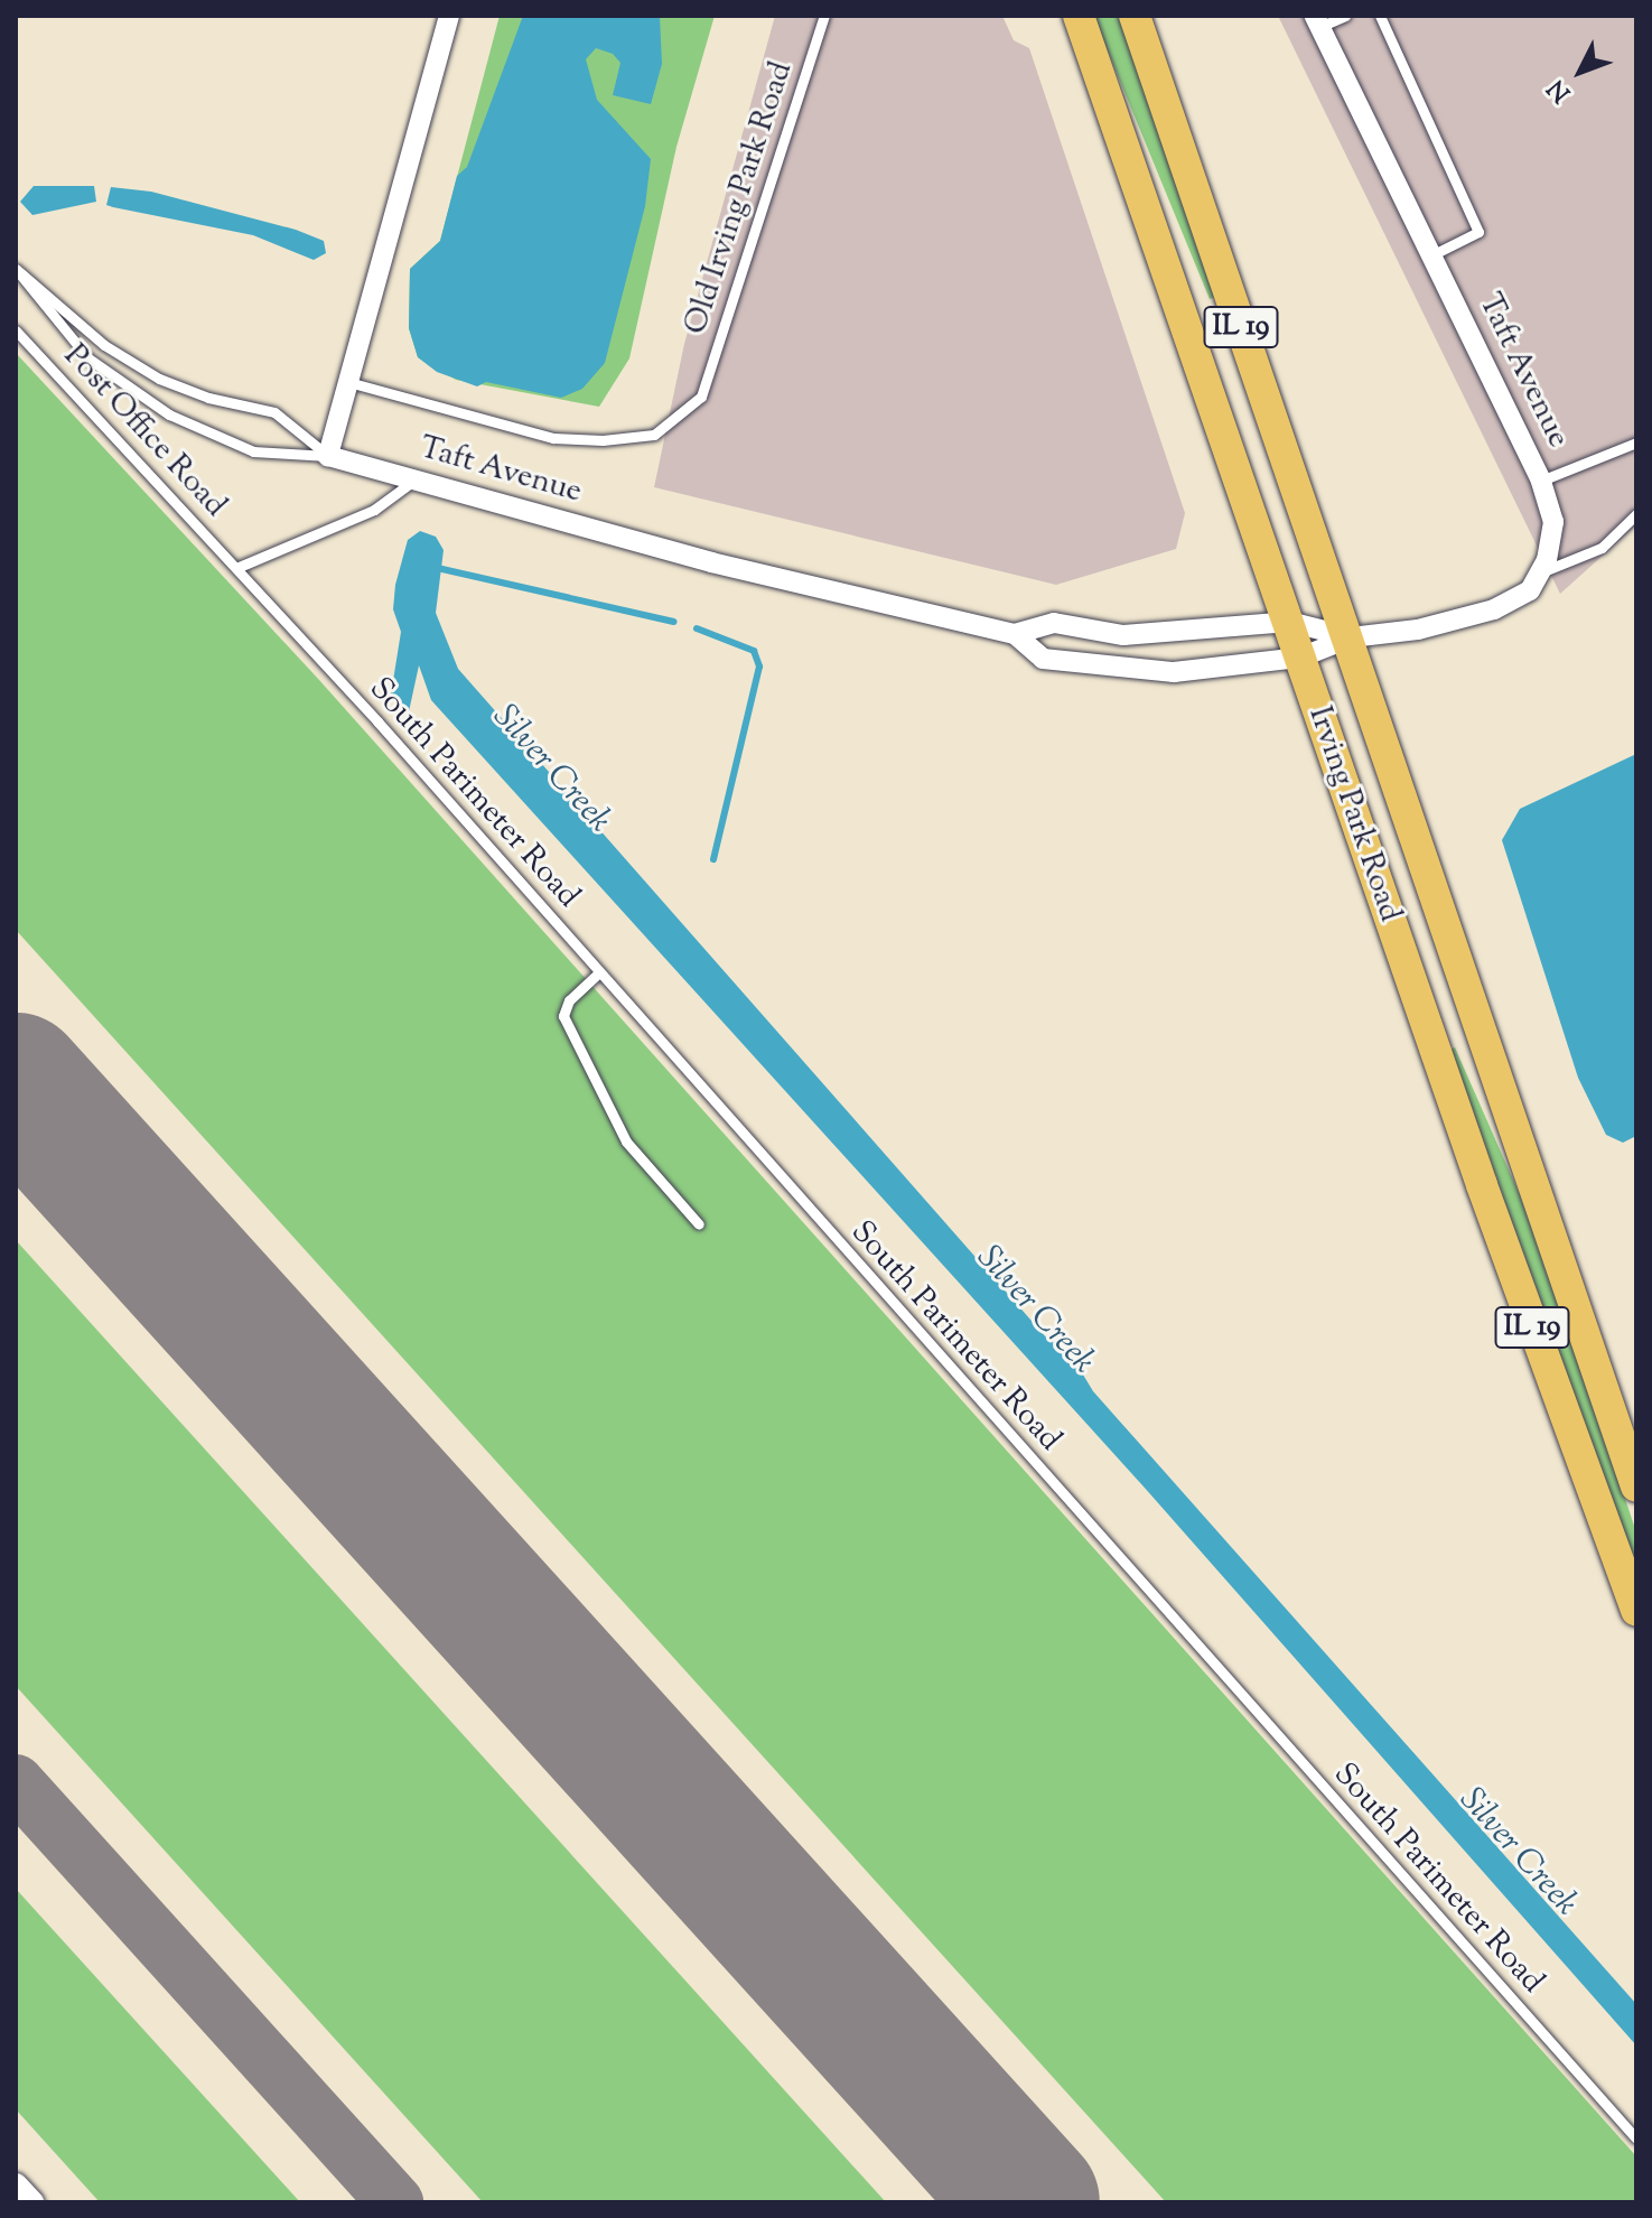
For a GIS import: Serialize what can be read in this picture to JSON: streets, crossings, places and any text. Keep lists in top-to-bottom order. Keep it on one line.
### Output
{"streets":{"main road":["IL 19","Irving Park Road"],"street":["Taft Avenue"],"lane":["Old Irving Park Road","Post Office Road","South Parimeter Road"]},"crossings":[["Taft Avenue","Irving Park Road"],["Post Office Road","South Parimeter Road"]],"water":["Silver Creek"],"north":"bottom left"}
